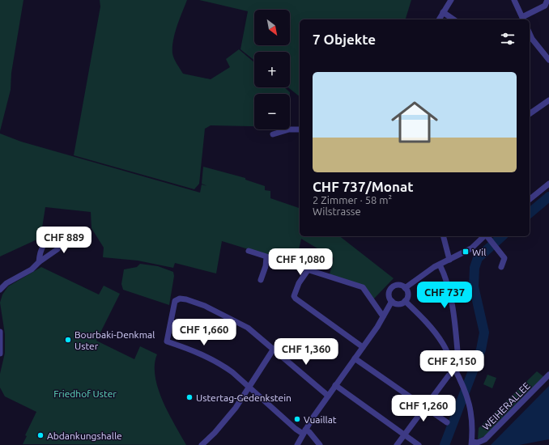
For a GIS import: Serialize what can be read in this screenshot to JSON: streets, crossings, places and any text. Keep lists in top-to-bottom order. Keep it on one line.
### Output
{"streets":{"street":["WEIHERALLEE"]},"parks":["Friedhof Uster"],"places":{"transit":["Wil"],"other":["Bourbaki-Denkmal Uster","Ustertag-Gedenkstein","Vuaillat","Abdankungshalle"]},"north":"bottom right","page":{"map_buttons":["+","−"],"heading":"7 Objekte","list":[{"name":"CHF 737/Monat","note":"2 Zimmer · 58 m² · Wilstrasse"}],"price":["CHF 889","CHF 1,080","CHF 737","CHF 1,660","CHF 1,360","CHF 2,150","CHF 1,260"]}}
